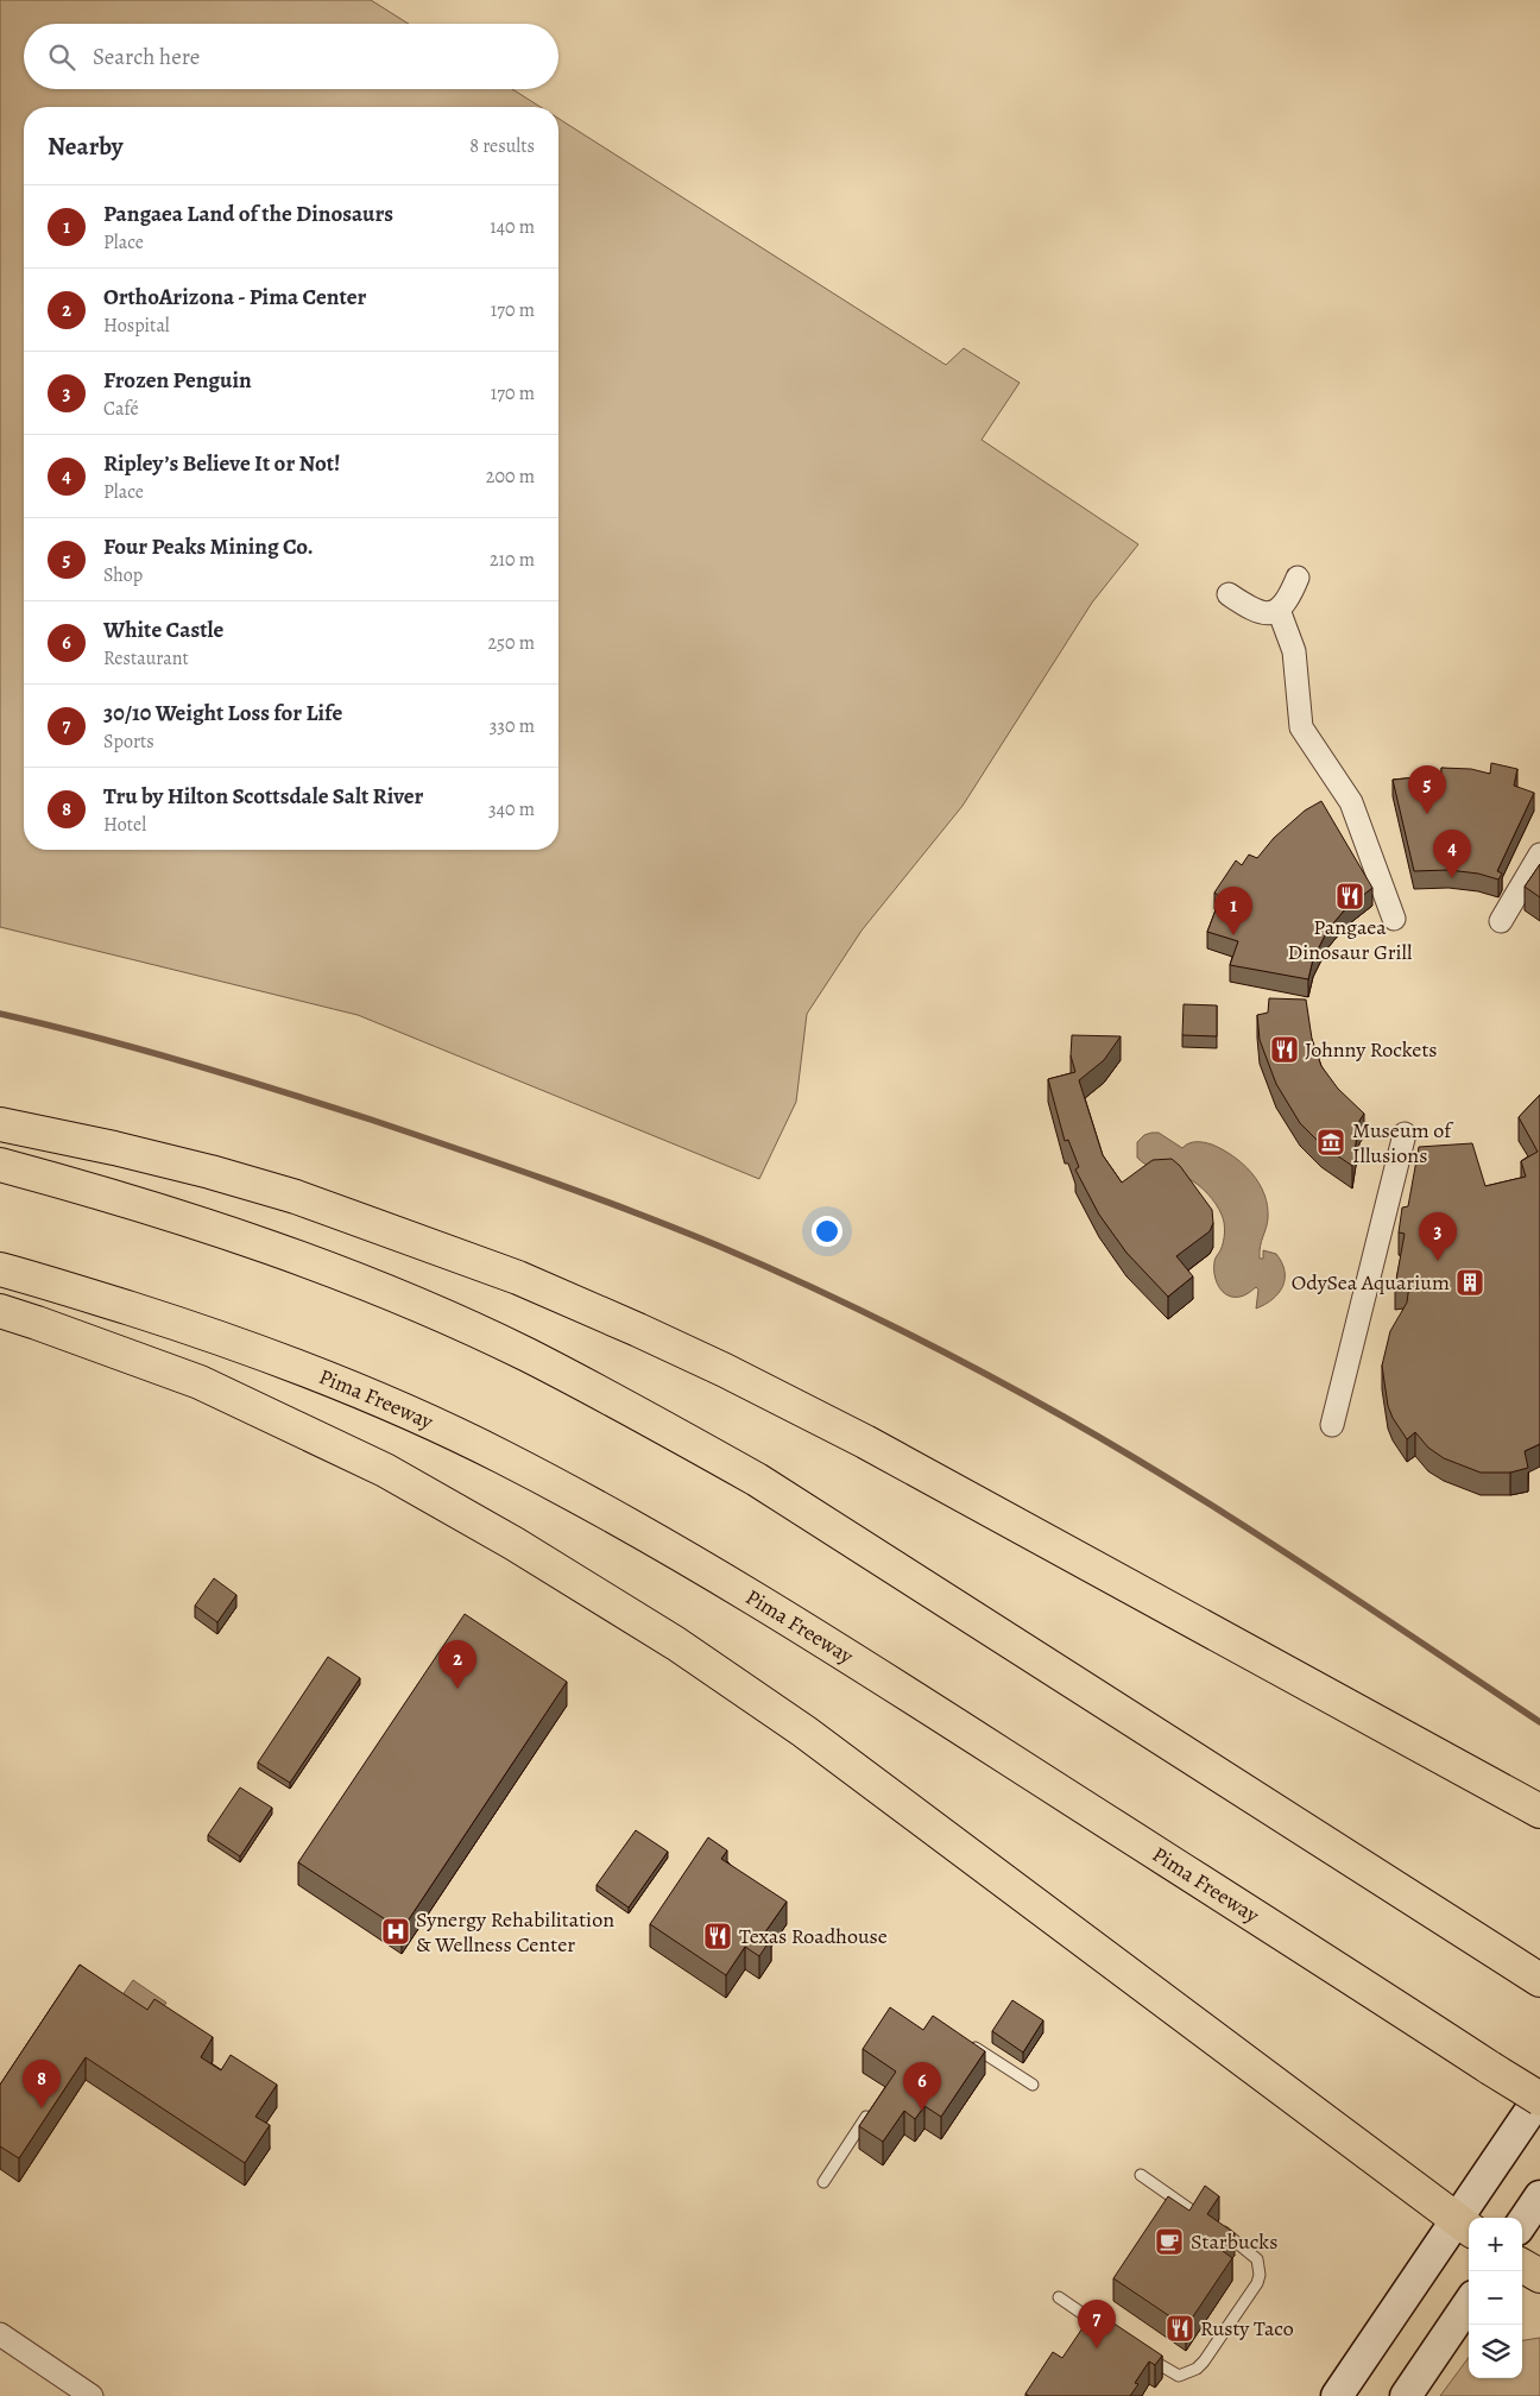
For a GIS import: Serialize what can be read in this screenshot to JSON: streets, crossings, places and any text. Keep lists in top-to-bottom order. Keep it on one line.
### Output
{"streets":{"highway":["Pima Freeway"]},"places":{"restaurant":["Pangaea Dinosaur Grill","Johnny Rockets","Texas Roadhouse","Rusty Taco"],"museum":["Museum of Illusions"],"building":["OdySea Aquarium"],"hospital":["Synergy Rehabilitation & Wellness Center"],"cafe":["Starbucks"]},"page":{"search":"Search here","heading":["Nearby","8 results"],"list":[{"mark":"1","name":"Pangaea Land of the Dinosaurs","note":"Place","value":"140 m"},{"mark":"2","name":"OrthoArizona - Pima Center","note":"Hospital","value":"170 m"},{"mark":"3","name":"Frozen Penguin","note":"Café","value":"170 m"},{"mark":"4","name":"Ripley’s Believe It or Not!","note":"Place","value":"200 m"},{"mark":"5","name":"Four Peaks Mining Co.","note":"Shop","value":"210 m"},{"mark":"6","name":"White Castle","note":"Restaurant","value":"250 m"},{"mark":"7","name":"30/10 Weight Loss for Life","note":"Sports","value":"330 m"},{"mark":"8","name":"Tru by Hilton Scottsdale Salt River","note":"Hotel","value":"340 m"}],"pins":["5","4","1","3","2","8","6","7"],"map_buttons":["+","−"]}}
